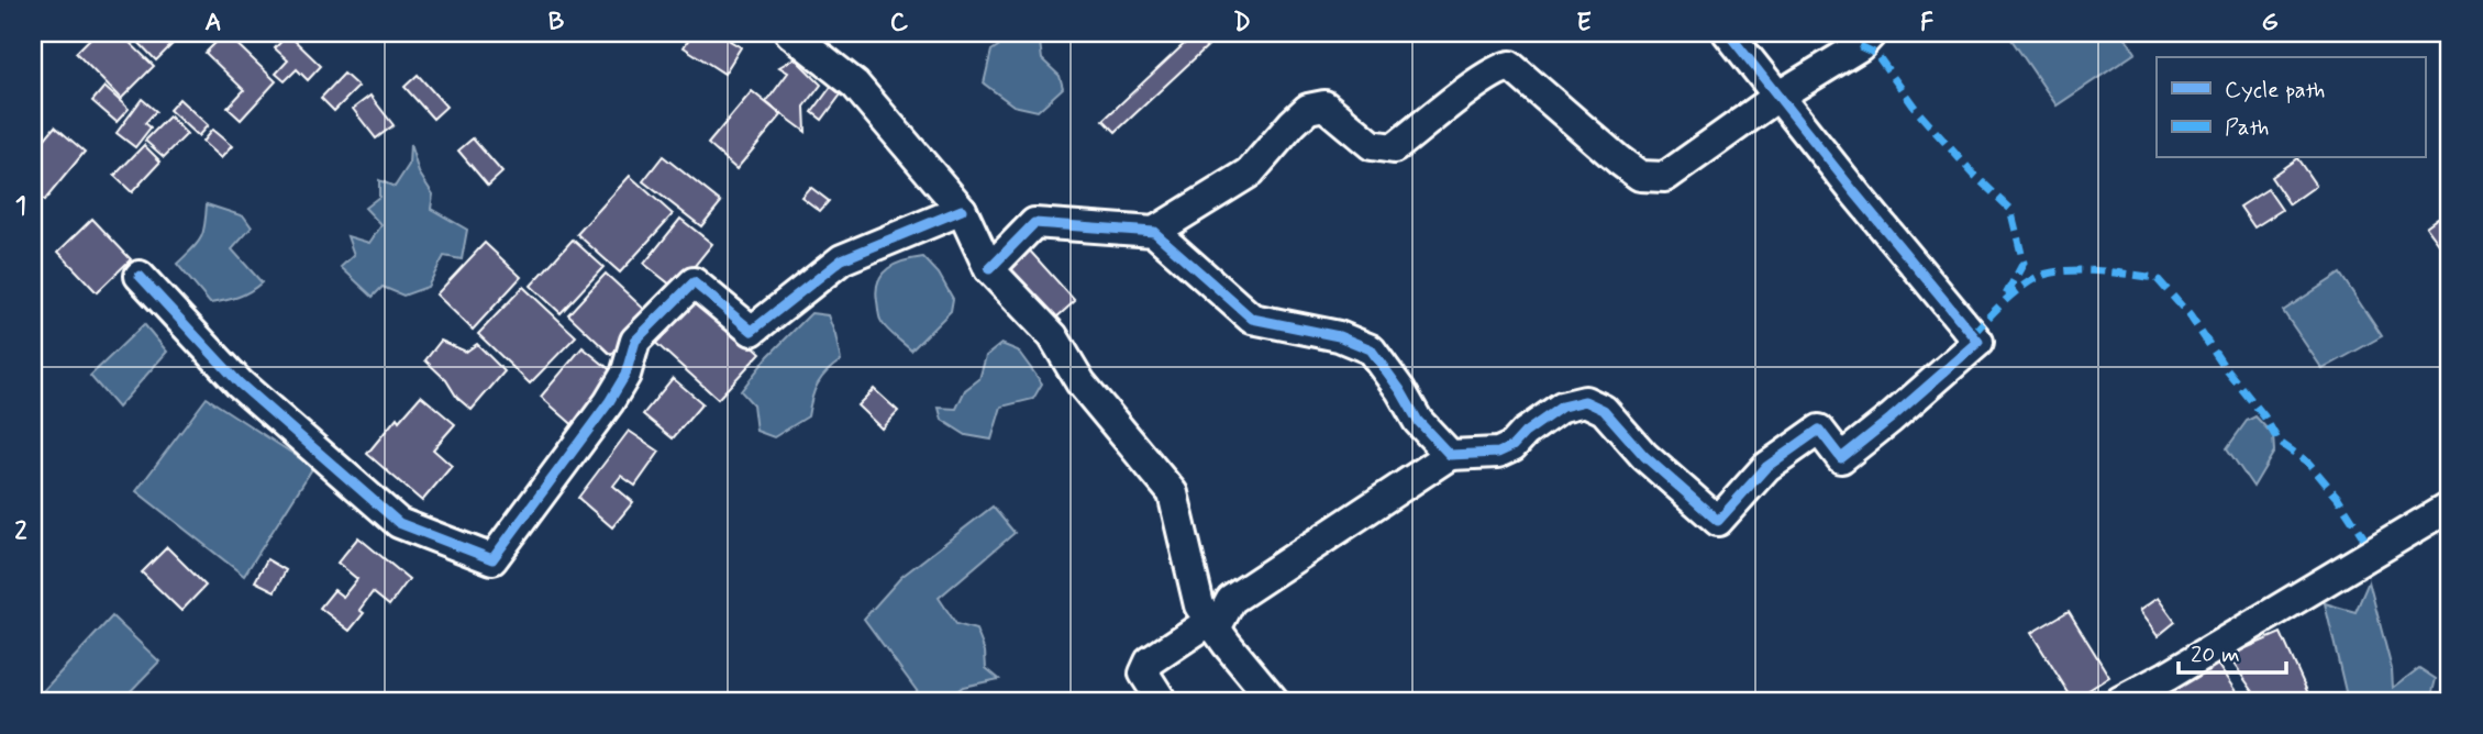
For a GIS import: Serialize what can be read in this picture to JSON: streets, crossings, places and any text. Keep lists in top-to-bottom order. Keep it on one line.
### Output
{"legend":["Cycle path","Path"],"scale_bar":"20 m","grid":{"columns":["A","B","C","D","E","F","G"],"rows":["1","2"]}}
